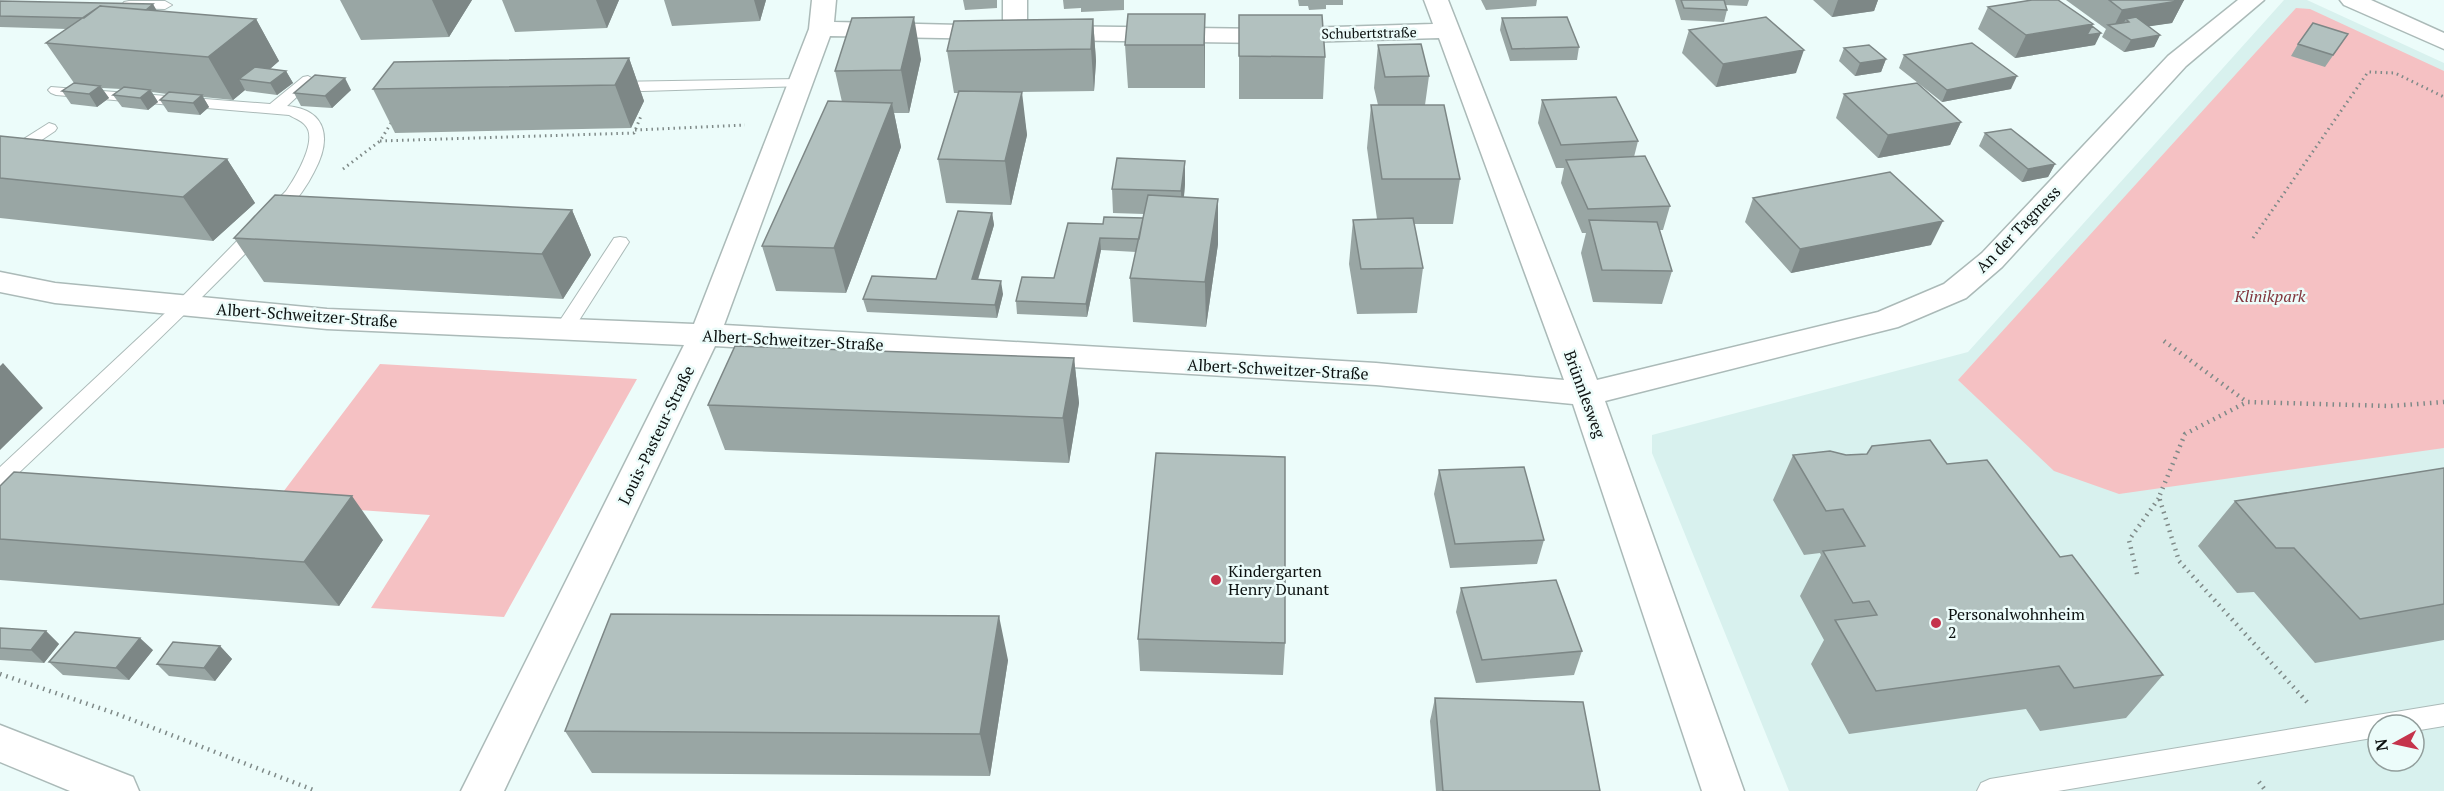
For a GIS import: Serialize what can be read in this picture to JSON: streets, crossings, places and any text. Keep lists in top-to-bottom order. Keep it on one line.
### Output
{"streets":{"street":["Schubertstraße","An der Tagmess","Albert-Schweitzer-Straße","Brünnlesweg","Louis-Pasteur-Straße"]},"crossings":[["Schubertstraße","Brünnlesweg"],["Schubertstraße","Louis-Pasteur-Straße"],["An der Tagmess","Albert-Schweitzer-Straße"],["An der Tagmess","Brünnlesweg"],["Albert-Schweitzer-Straße","Brünnlesweg"],["Albert-Schweitzer-Straße","Louis-Pasteur-Straße"]],"parks":["Klinikpark"],"places":["Kindergarten Henry Dunant","Personalwohnheim 2"],"north":"left"}
